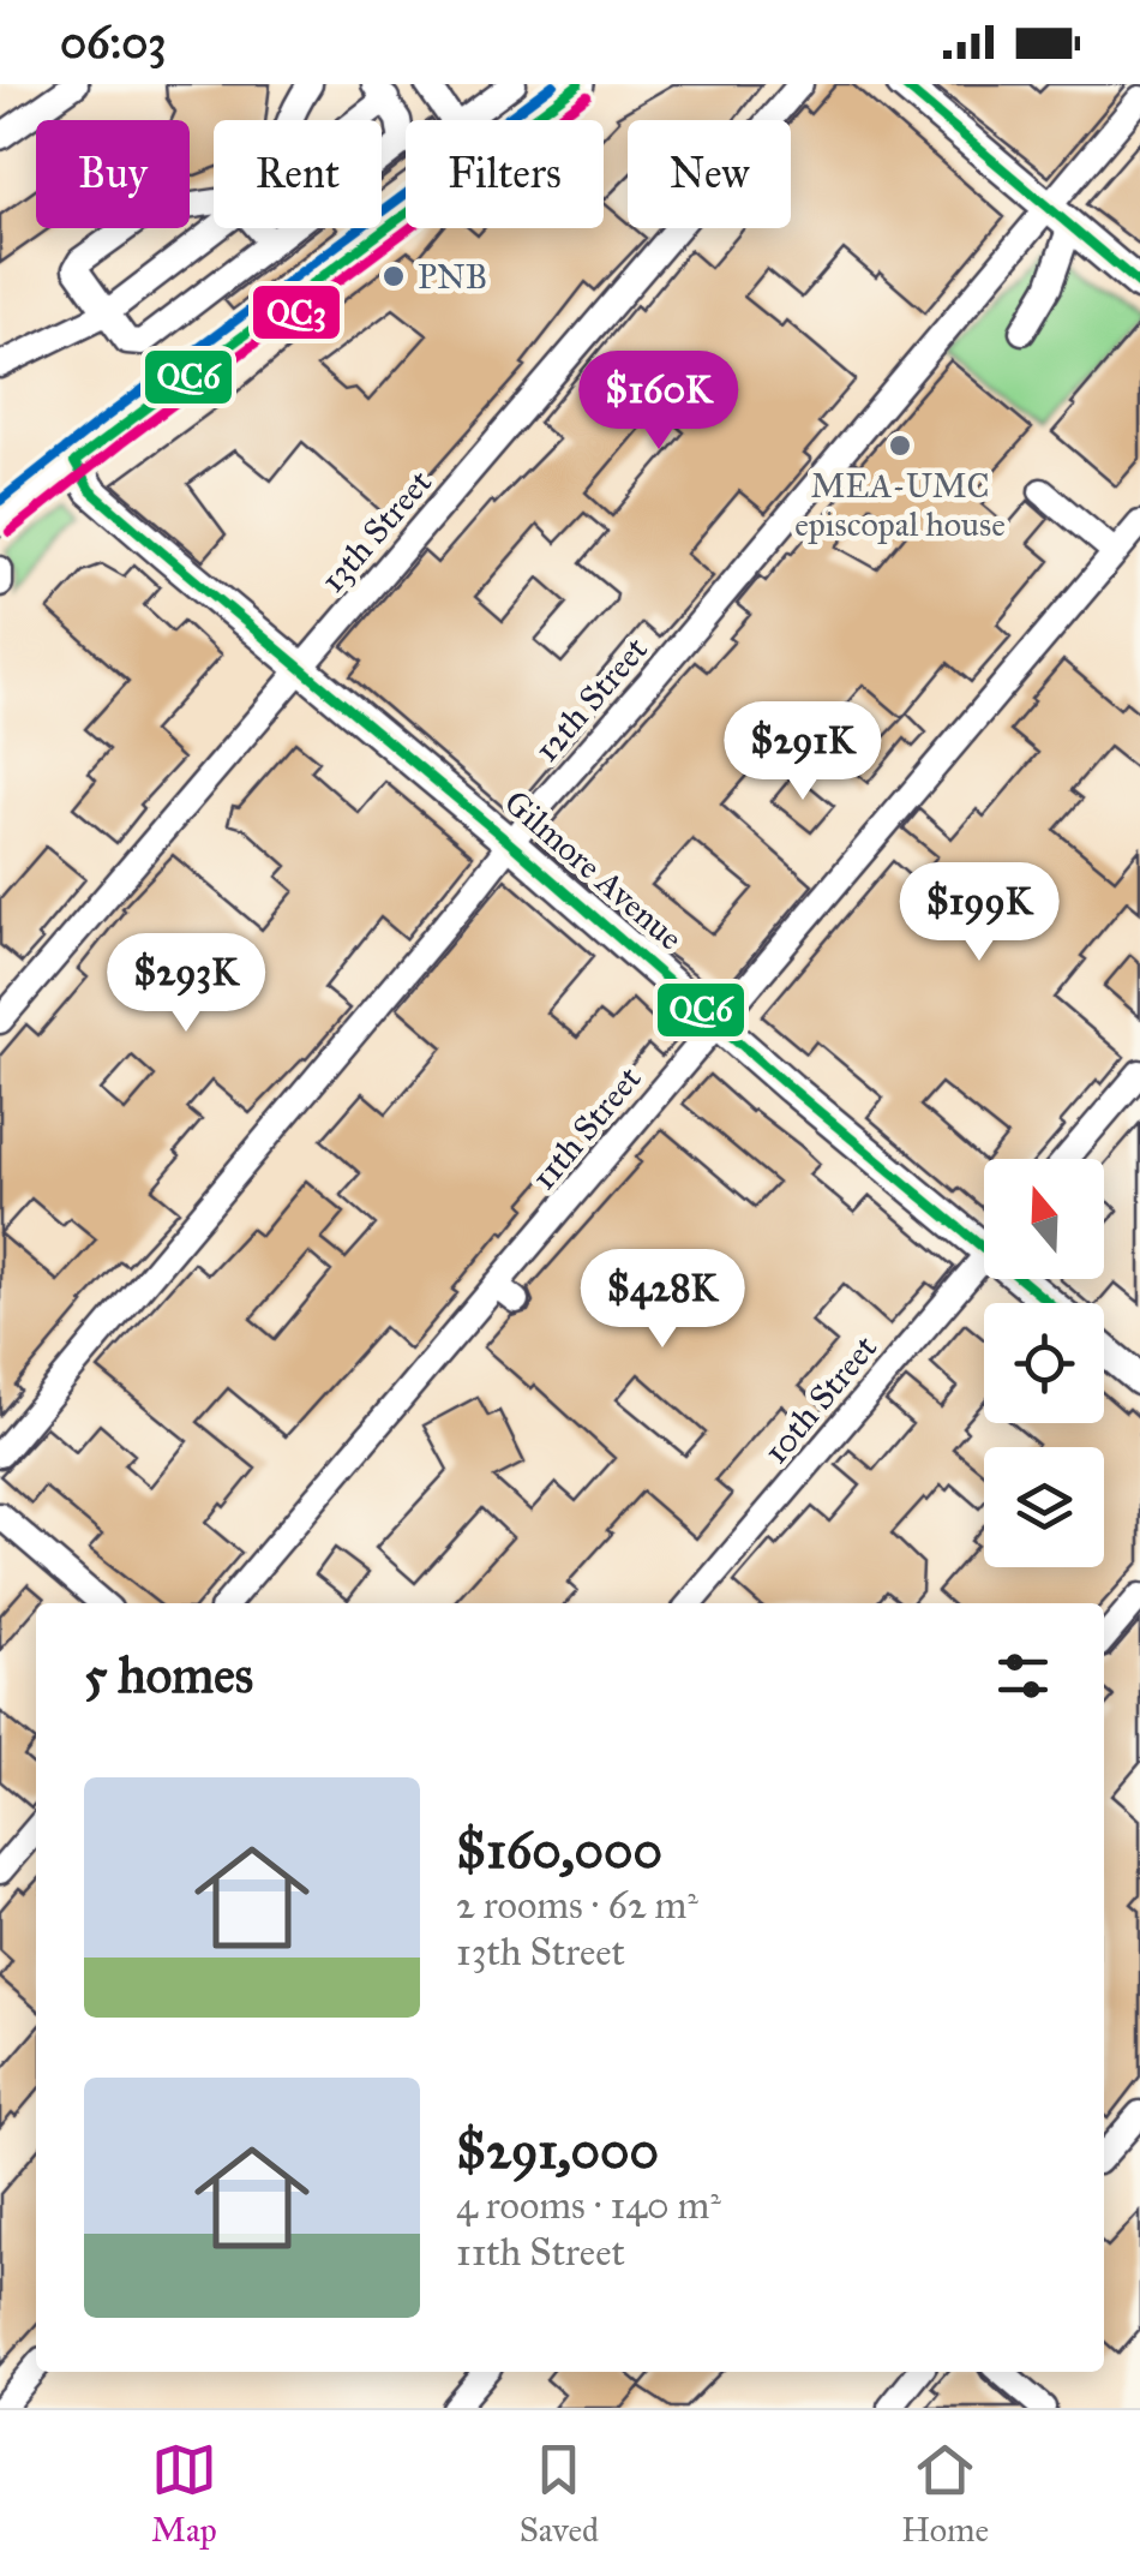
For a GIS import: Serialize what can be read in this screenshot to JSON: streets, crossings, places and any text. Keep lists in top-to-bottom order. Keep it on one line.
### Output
{"streets":{"main road":["Gilmore Avenue"],"street":["13th Street","12th Street","11th Street","10th Street"]},"crossings":[["13th Street","Gilmore Avenue"],["12th Street","Gilmore Avenue"],["Gilmore Avenue","11th Street"]],"places":["PNB","MEA-UMC episcopal house"],"lines":["transit line QC6","transit line QC3"],"north":"top","page":{"status":"06:03","chip":["Buy","Rent","Filters","New"],"price":["$160K","$291K","$199K","$293K","$428K"],"heading":"5 homes","list":[{"name":"$160,000","note":"2 rooms · 62 m² · 13th Street"},{"name":"$291,000","note":"4 rooms · 140 m² · 11th Street"}],"tabs":["Map","Saved","Home"]}}
